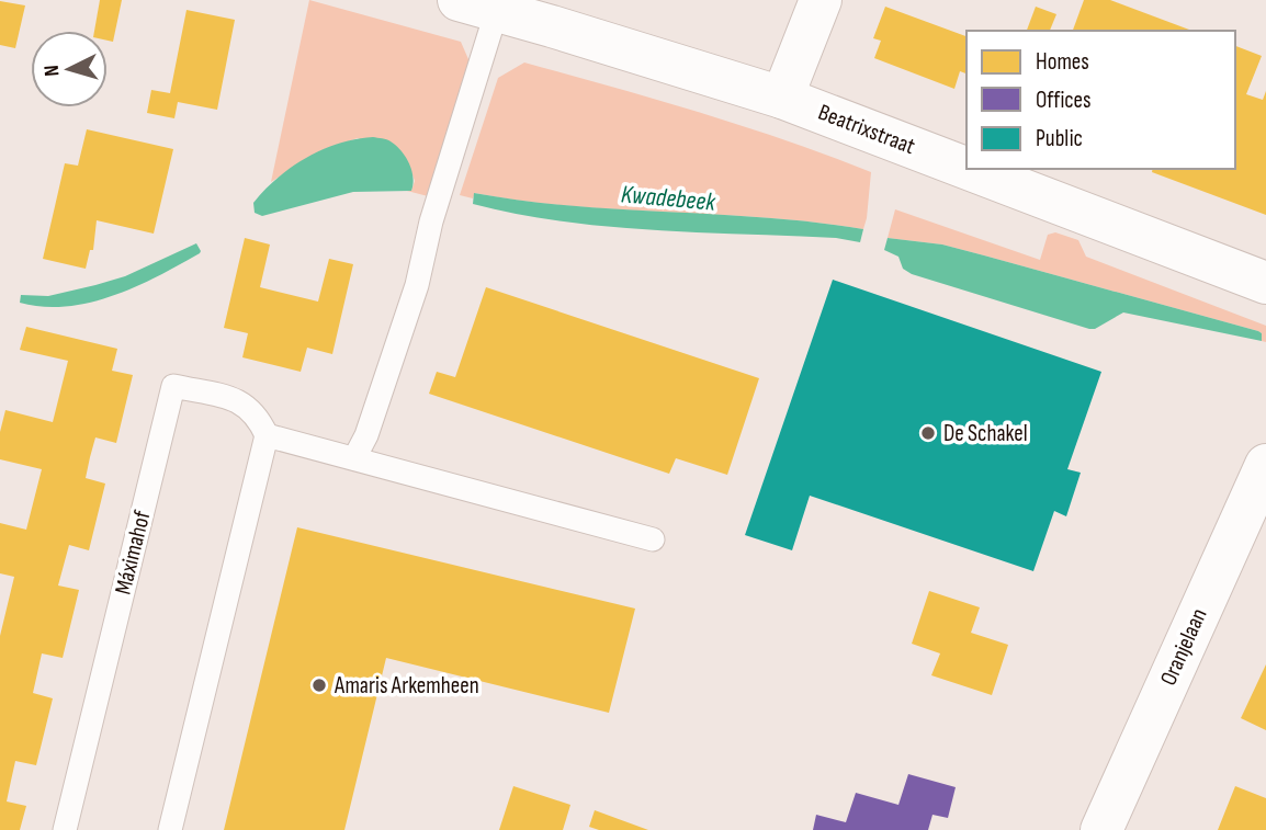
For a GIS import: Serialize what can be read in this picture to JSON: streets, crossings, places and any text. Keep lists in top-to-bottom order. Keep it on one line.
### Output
{"streets":{"street":["Beatrixstraat","Oranjelaan"],"lane":["Máximahof"]},"water":["Kwadebeek"],"places":["De Schakel","Amaris Arkemheen"],"legend":["Homes","Offices","Public"],"north":"left"}
